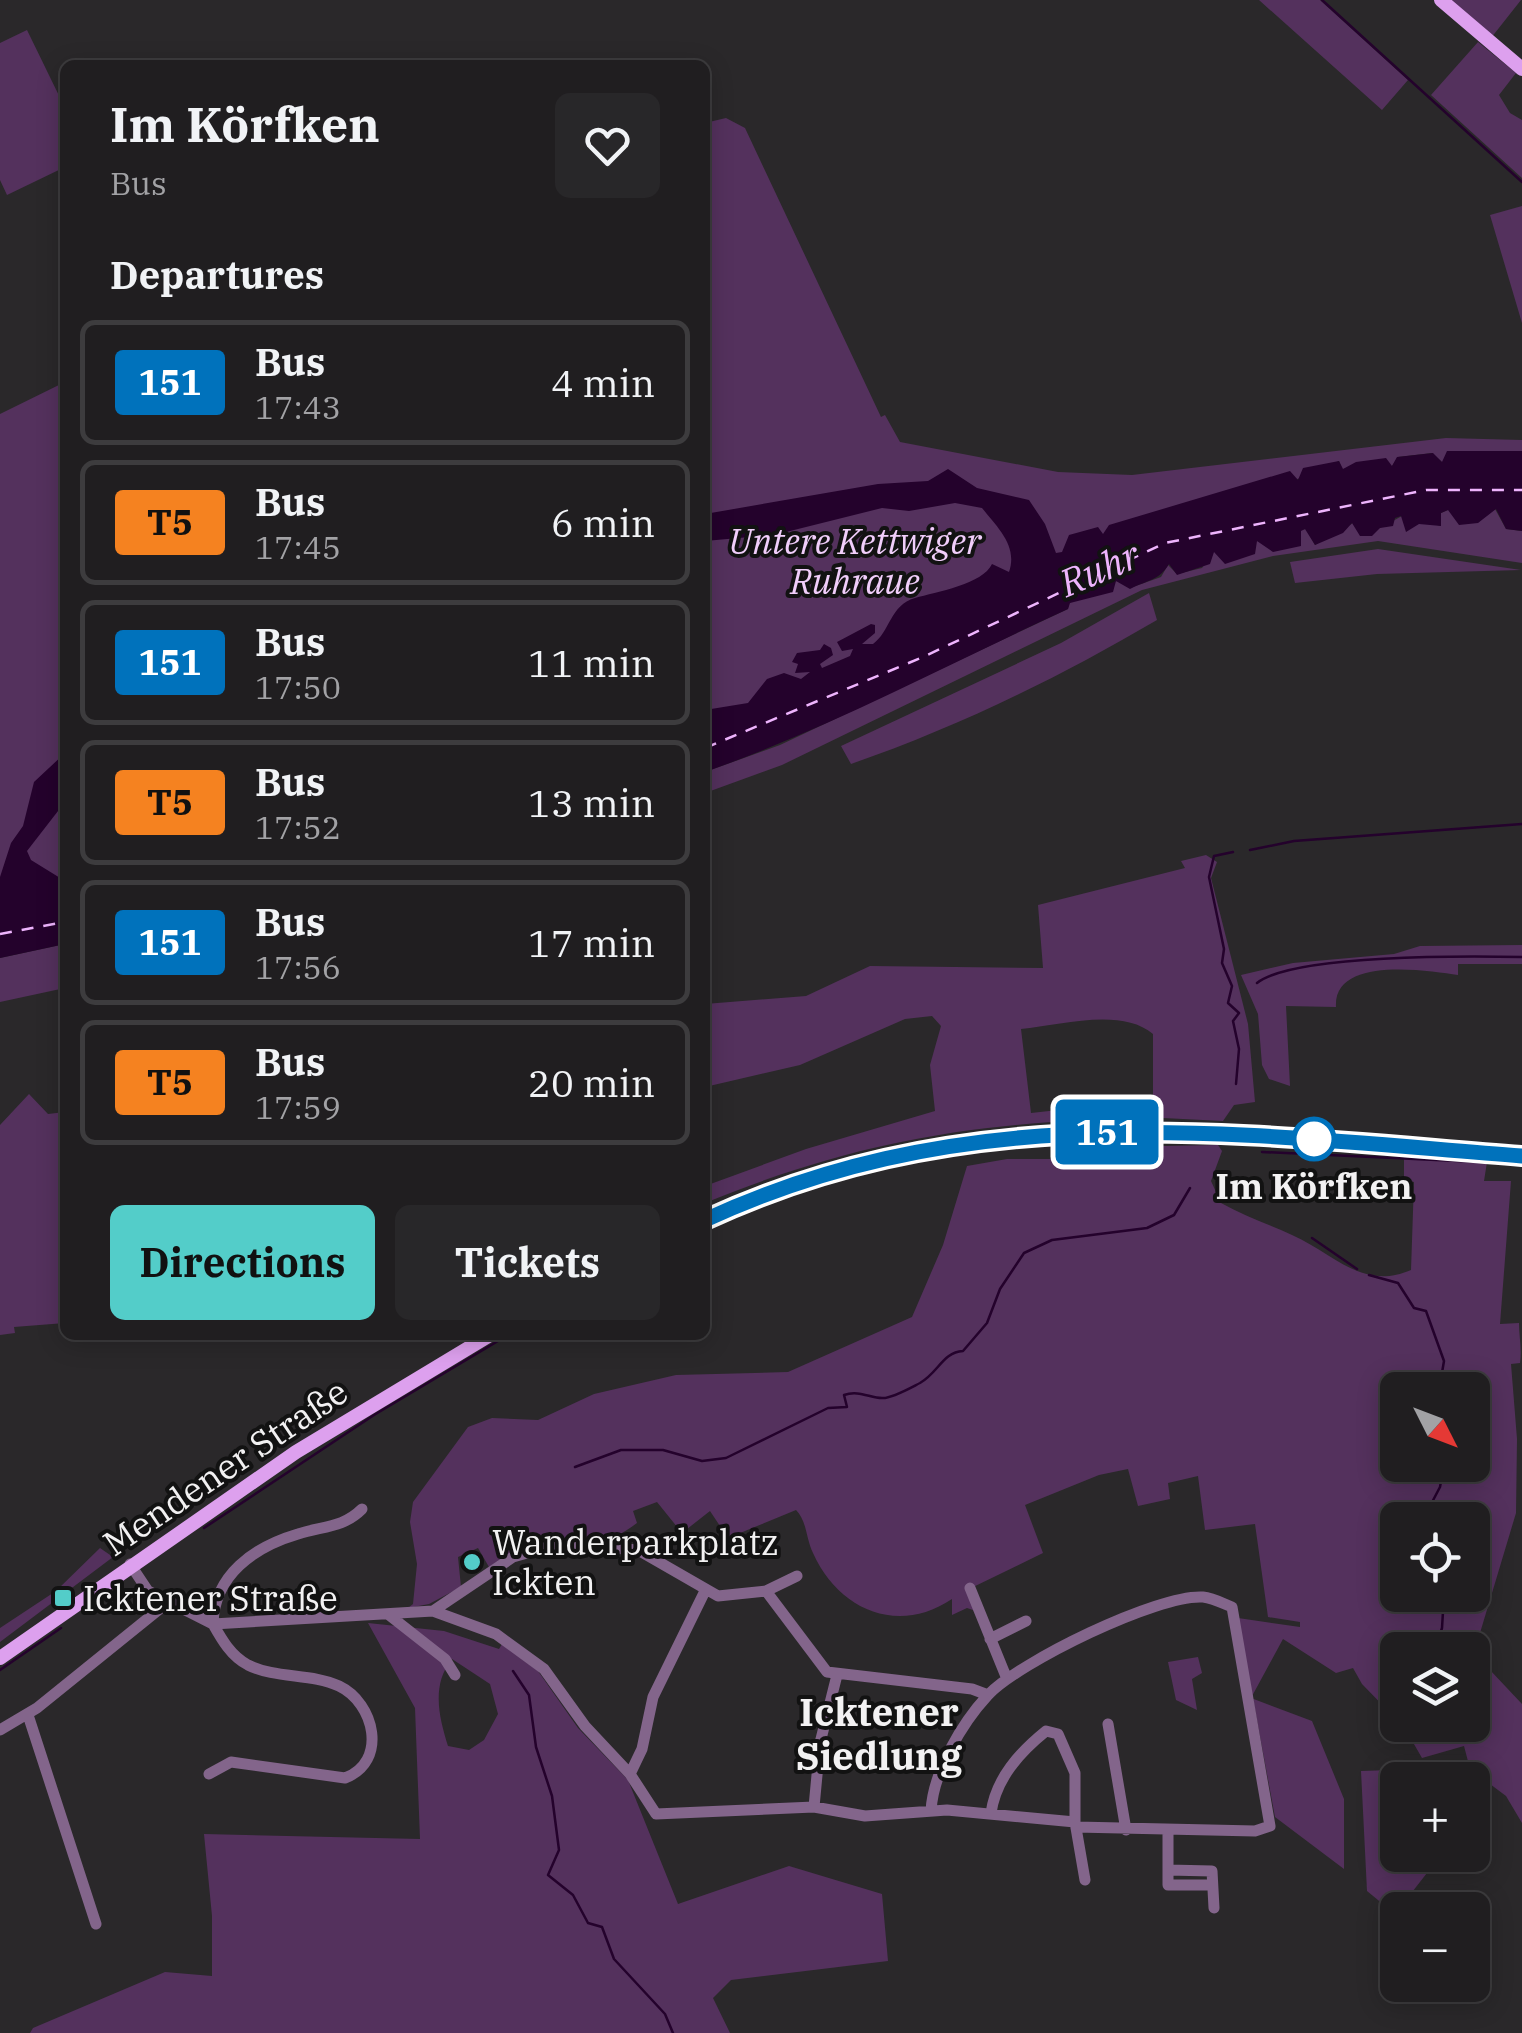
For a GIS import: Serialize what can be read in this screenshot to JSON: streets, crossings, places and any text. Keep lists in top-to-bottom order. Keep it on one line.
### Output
{"streets":{"main road":["Mendener Straße"]},"districts":["Icktener Siedlung"],"water":["Ruhr"],"parks":["Untere Kettwiger Ruhraue"],"places":{"other":["Im Körfken","Wanderparkplatz Ickten"],"transit":["Icktener Straße"]},"lines":["bus line 151"],"north":"bottom right","page":{"on_map":"151","heading":[["Im Körfken","Bus"],"Departures"],"list":[{"mark":"151","name":"Bus","note":"17:43","value":"4 min"},{"mark":"T5","name":"Bus","note":"17:45","value":"6 min"},{"mark":"151","name":"Bus","note":"17:50","value":"11 min"},{"mark":"T5","name":"Bus","note":"17:52","value":"13 min"},{"mark":"151","name":"Bus","note":"17:56","value":"17 min"},{"mark":"T5","name":"Bus","note":"17:59","value":"20 min"}],"buttons":["Directions","Tickets"],"map_buttons":["+","−"]}}
